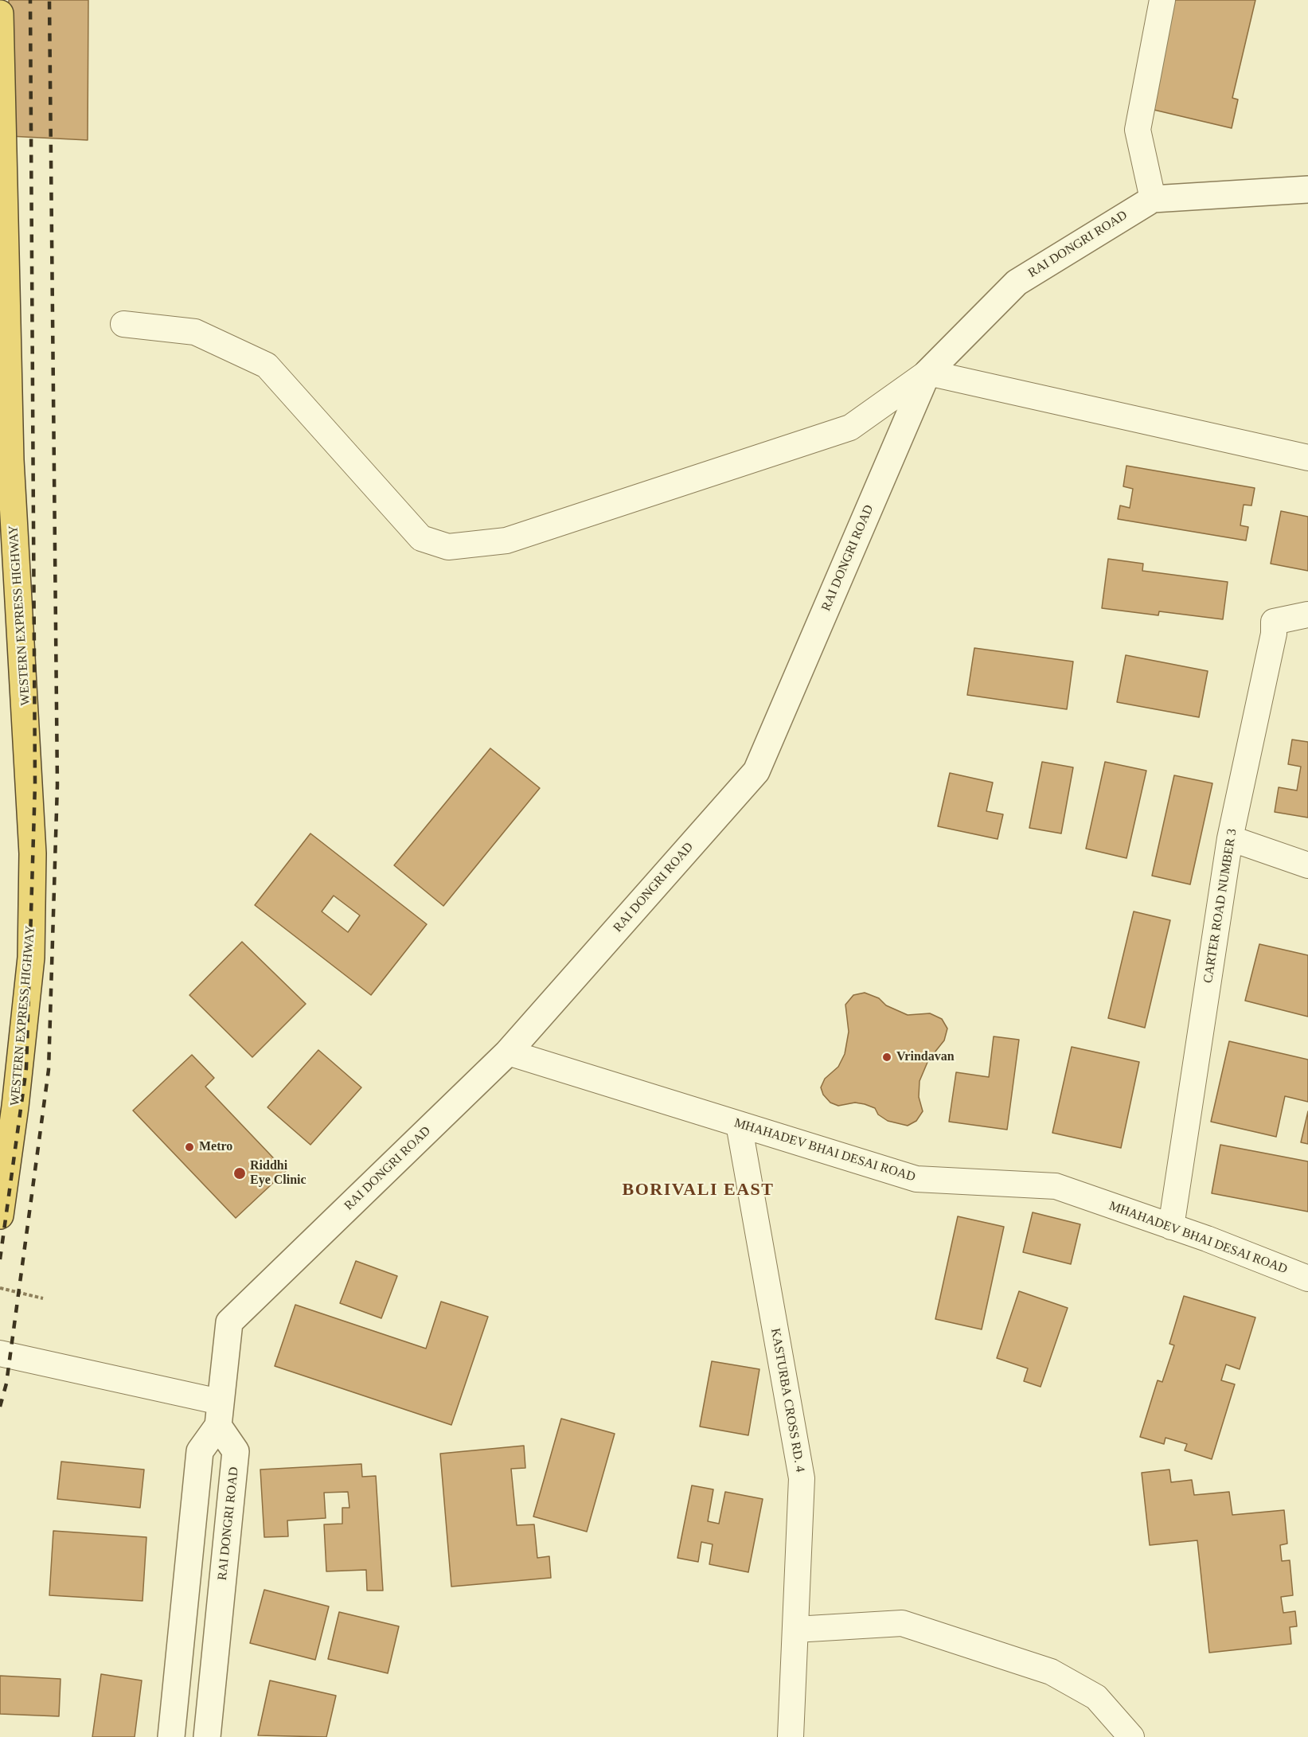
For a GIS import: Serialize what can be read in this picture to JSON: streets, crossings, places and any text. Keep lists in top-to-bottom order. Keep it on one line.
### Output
{"streets":{"highway":["WESTERN EXPRESS HIGHWAY"],"street":["RAI DONGRI ROAD","CARTER ROAD NUMBER 3","MHAHADEV BHAI DESAI ROAD","KASTURBA CROSS RD. 4"]},"crossings":[["RAI DONGRI ROAD","MHAHADEV BHAI DESAI ROAD"],["CARTER ROAD NUMBER 3","MHAHADEV BHAI DESAI ROAD"],["MHAHADEV BHAI DESAI ROAD","KASTURBA CROSS RD. 4"]],"districts":["BORIVALI EAST"],"places":["Vrindavan","Metro","Riddhi Eye Clinic"]}
